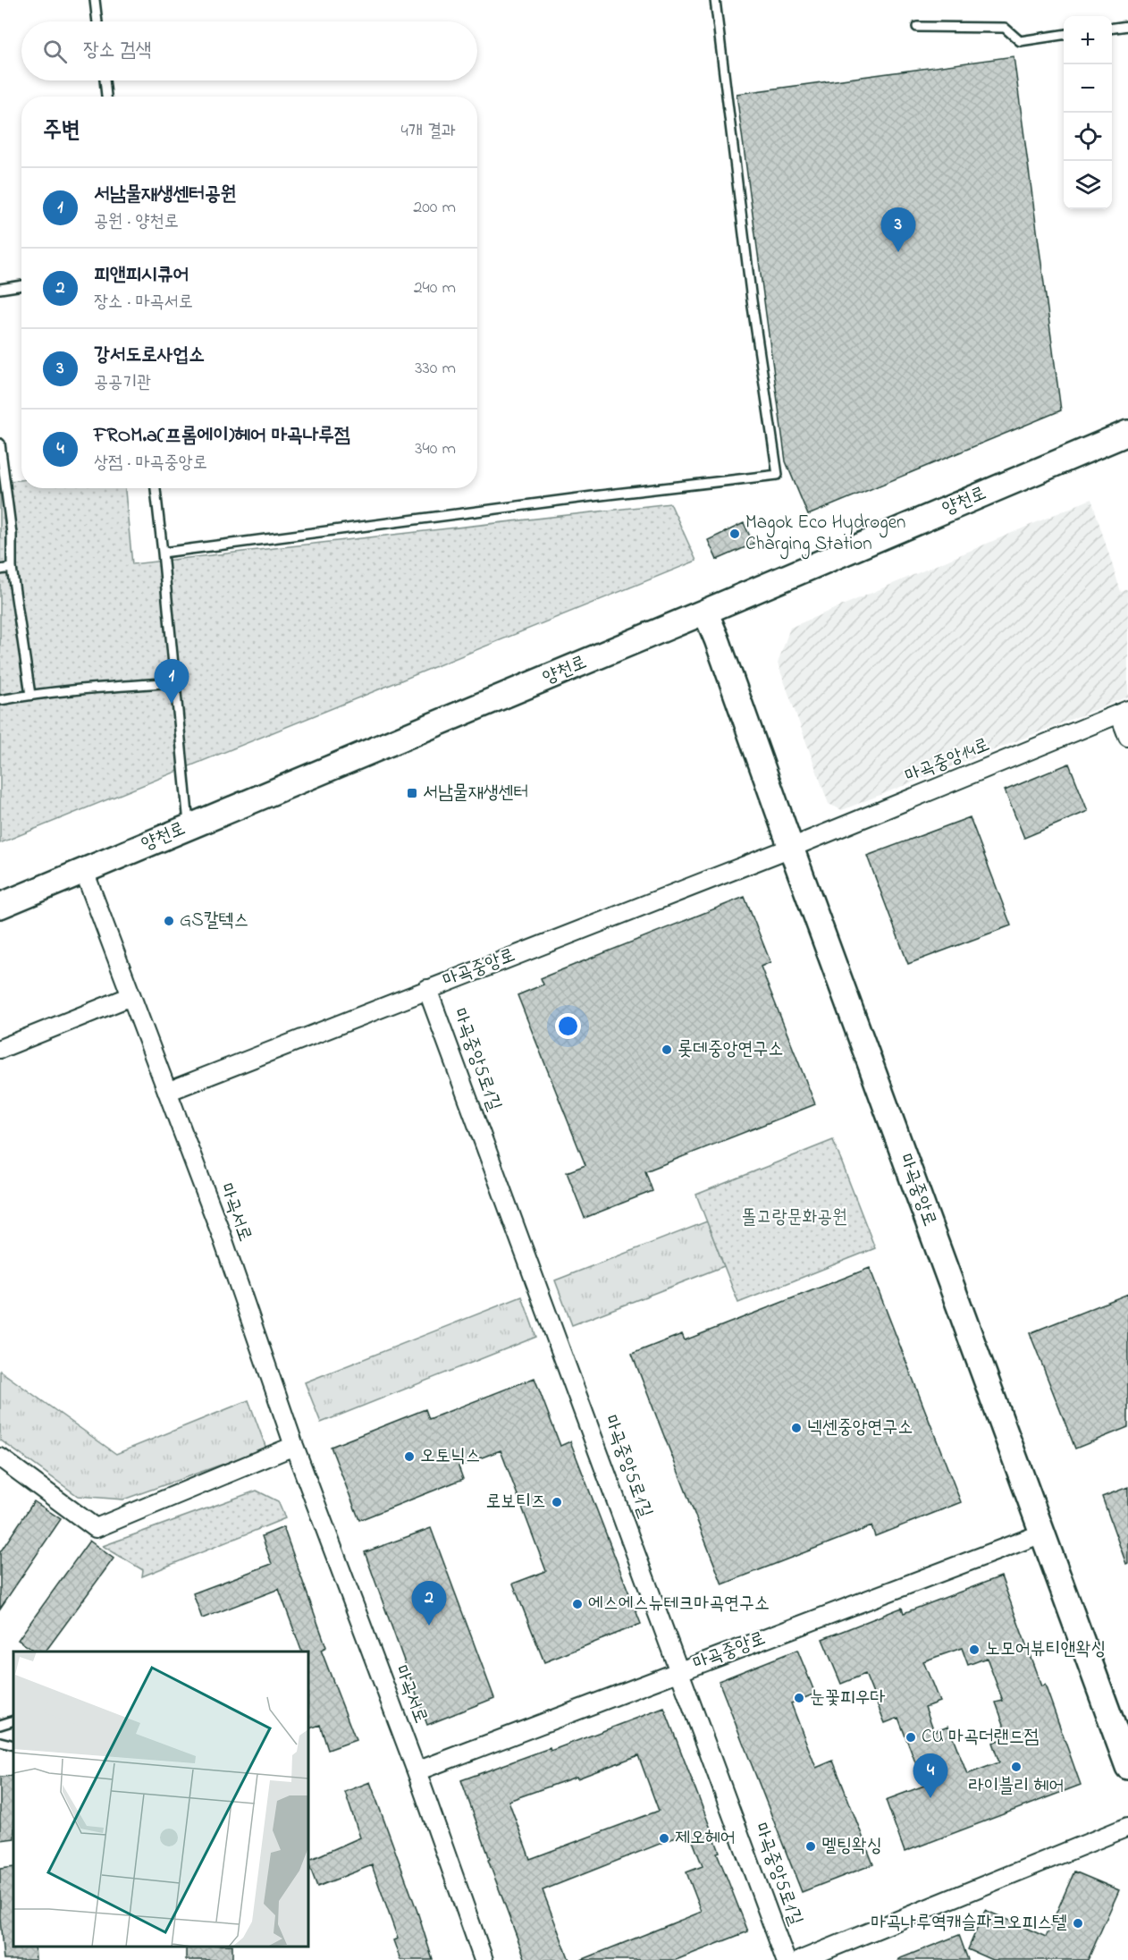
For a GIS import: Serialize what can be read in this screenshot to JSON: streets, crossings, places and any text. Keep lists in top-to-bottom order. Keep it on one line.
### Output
{"streets":{"main road":["양천로","마곡중앙로"],"street":["마곡중앙14로","마곡중앙5로1길","마곡서로"]},"crossings":[["양천로","마곡중앙로"],["양천로","마곡서로"],["마곡중앙14로","마곡중앙로"],["마곡중앙로","마곡중앙5로1길"],["마곡중앙로","마곡서로"]],"parks":["똘고랑문화공원"],"places":{"other":["Magok Eco Hydrogen Charging Station","GS칼텍스","롯데중앙연구소","넥센중앙연구소","오토닉스","로보티즈","에스에스뉴테크마곡연구소","노모어뷰티앤왁싱","눈꽃피우다","CU 마곡더랜드점","라이블리 헤어","제오헤어","멜팅왁싱","마곡나루역캐슬파크오피스텔"],"transit":["서남물재생센터"]},"page":{"map_buttons":["+","−"],"search":"장소 검색","heading":["주변","4개 결과"],"list":[{"mark":"1","name":"서남물재생센터공원","note":"공원 · 양천로","value":"200 m"},{"mark":"2","name":"피앤피시큐어","note":"장소 · 마곡서로","value":"240 m"},{"mark":"3","name":"강서도로사업소","note":"공공기관","value":"330 m"},{"mark":"4","name":"FROM.a(프롬에이)헤어 마곡나루점","note":"상점 · 마곡중앙로","value":"340 m"}],"pins":["3","1","2","4"]}}
